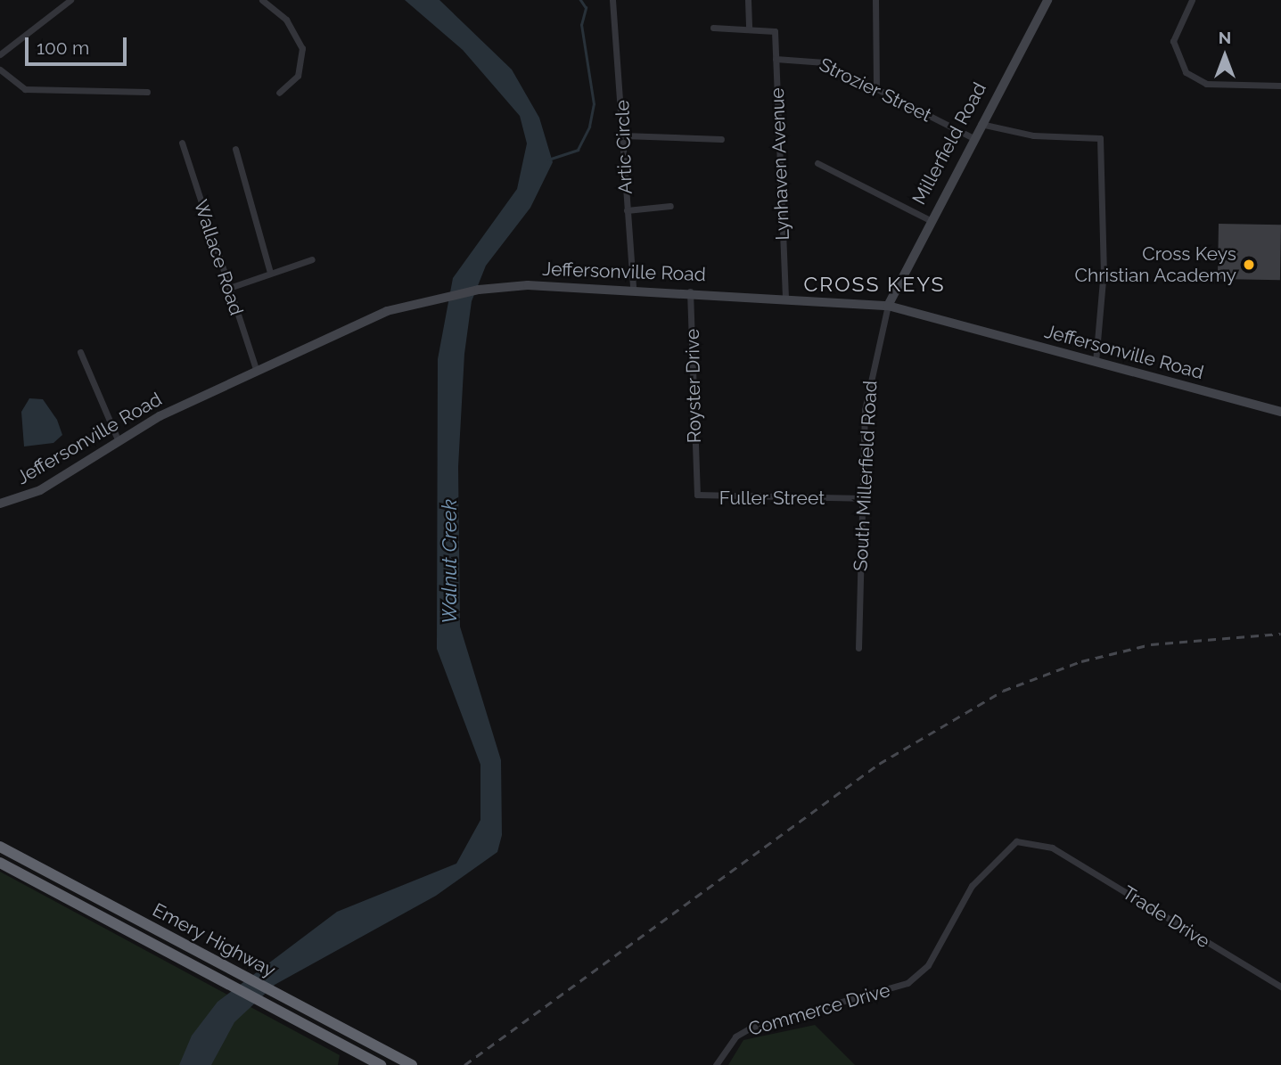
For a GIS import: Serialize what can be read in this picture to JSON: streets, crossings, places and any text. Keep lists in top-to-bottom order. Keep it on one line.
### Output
{"streets":{"highway":["Emery Highway"],"street":["Strozier Street","Millerfield Road","Artic Circle","Lynhaven Avenue","Wallace Road","Jeffersonville Road","Royster Drive","South Millerfield Road","Fuller Street","Trade Drive","Commerce Drive"]},"crossings":[["Strozier Street","Millerfield Road"],["Strozier Street","Lynhaven Avenue"],["Millerfield Road","Jeffersonville Road"],["Millerfield Road","South Millerfield Road"],["Artic Circle","Jeffersonville Road"],["Lynhaven Avenue","Jeffersonville Road"],["Wallace Road","Jeffersonville Road"],["Jeffersonville Road","Royster Drive"],["Jeffersonville Road","South Millerfield Road"],["Royster Drive","Fuller Street"],["South Millerfield Road","Fuller Street"],["Trade Drive","Commerce Drive"]],"districts":["CROSS KEYS"],"water":["Walnut Creek"],"places":["Cross Keys Christian Academy"],"scale_bar":"100 m","north":"top"}
